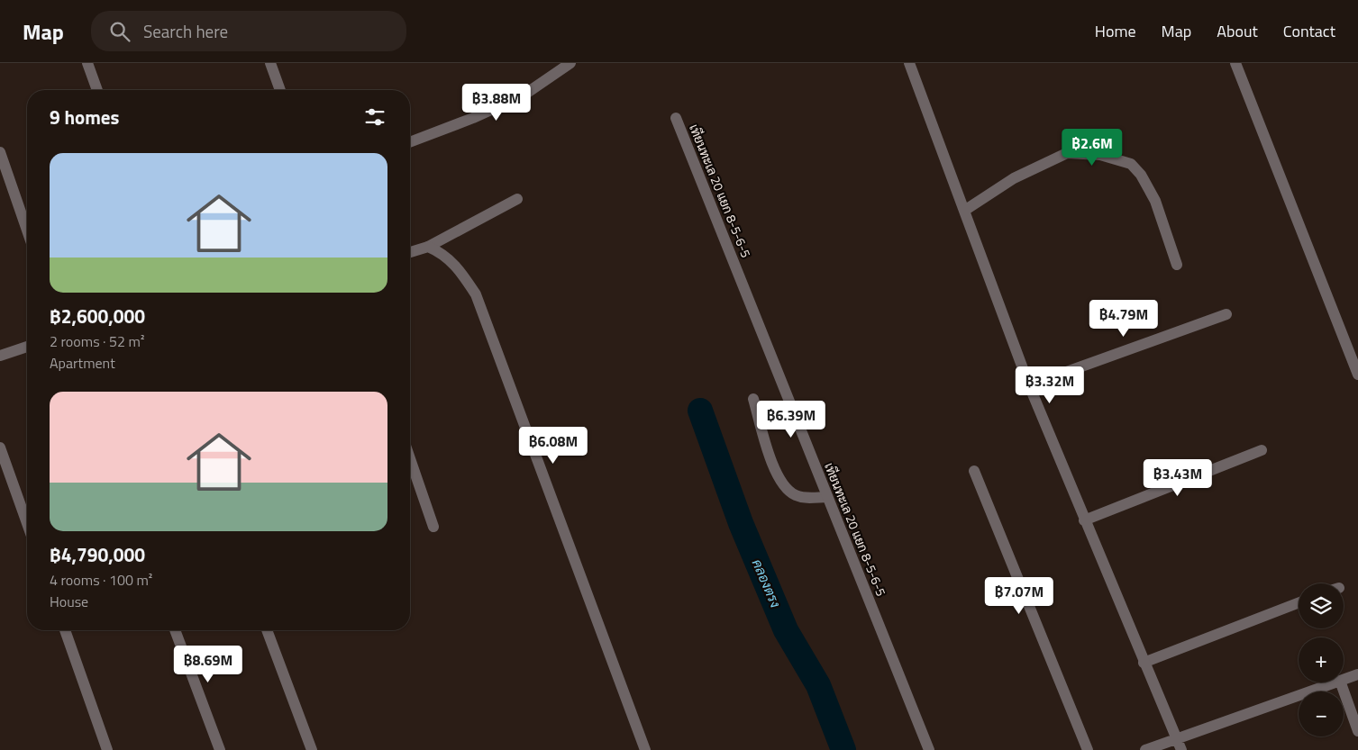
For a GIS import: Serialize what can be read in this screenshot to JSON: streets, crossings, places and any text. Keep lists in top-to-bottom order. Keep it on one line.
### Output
{"streets":{"street":["เทียนทะเล 20 แยก 8-5-6-5"]},"water":["คลองตรง"],"page":{"header":"Map","search":"Search here","nav":["Home","Map","About","Contact"],"price":["฿3.88M","฿2.6M","฿4.79M","฿3.32M","฿6.39M","฿6.08M","฿3.43M","฿7.07M","฿8.69M"],"heading":"9 homes","list":[{"name":"฿2,600,000","note":"2 rooms · 52 m² · Apartment"},{"name":"฿4,790,000","note":"4 rooms · 100 m² · House"}],"map_buttons":["+","−"]}}
